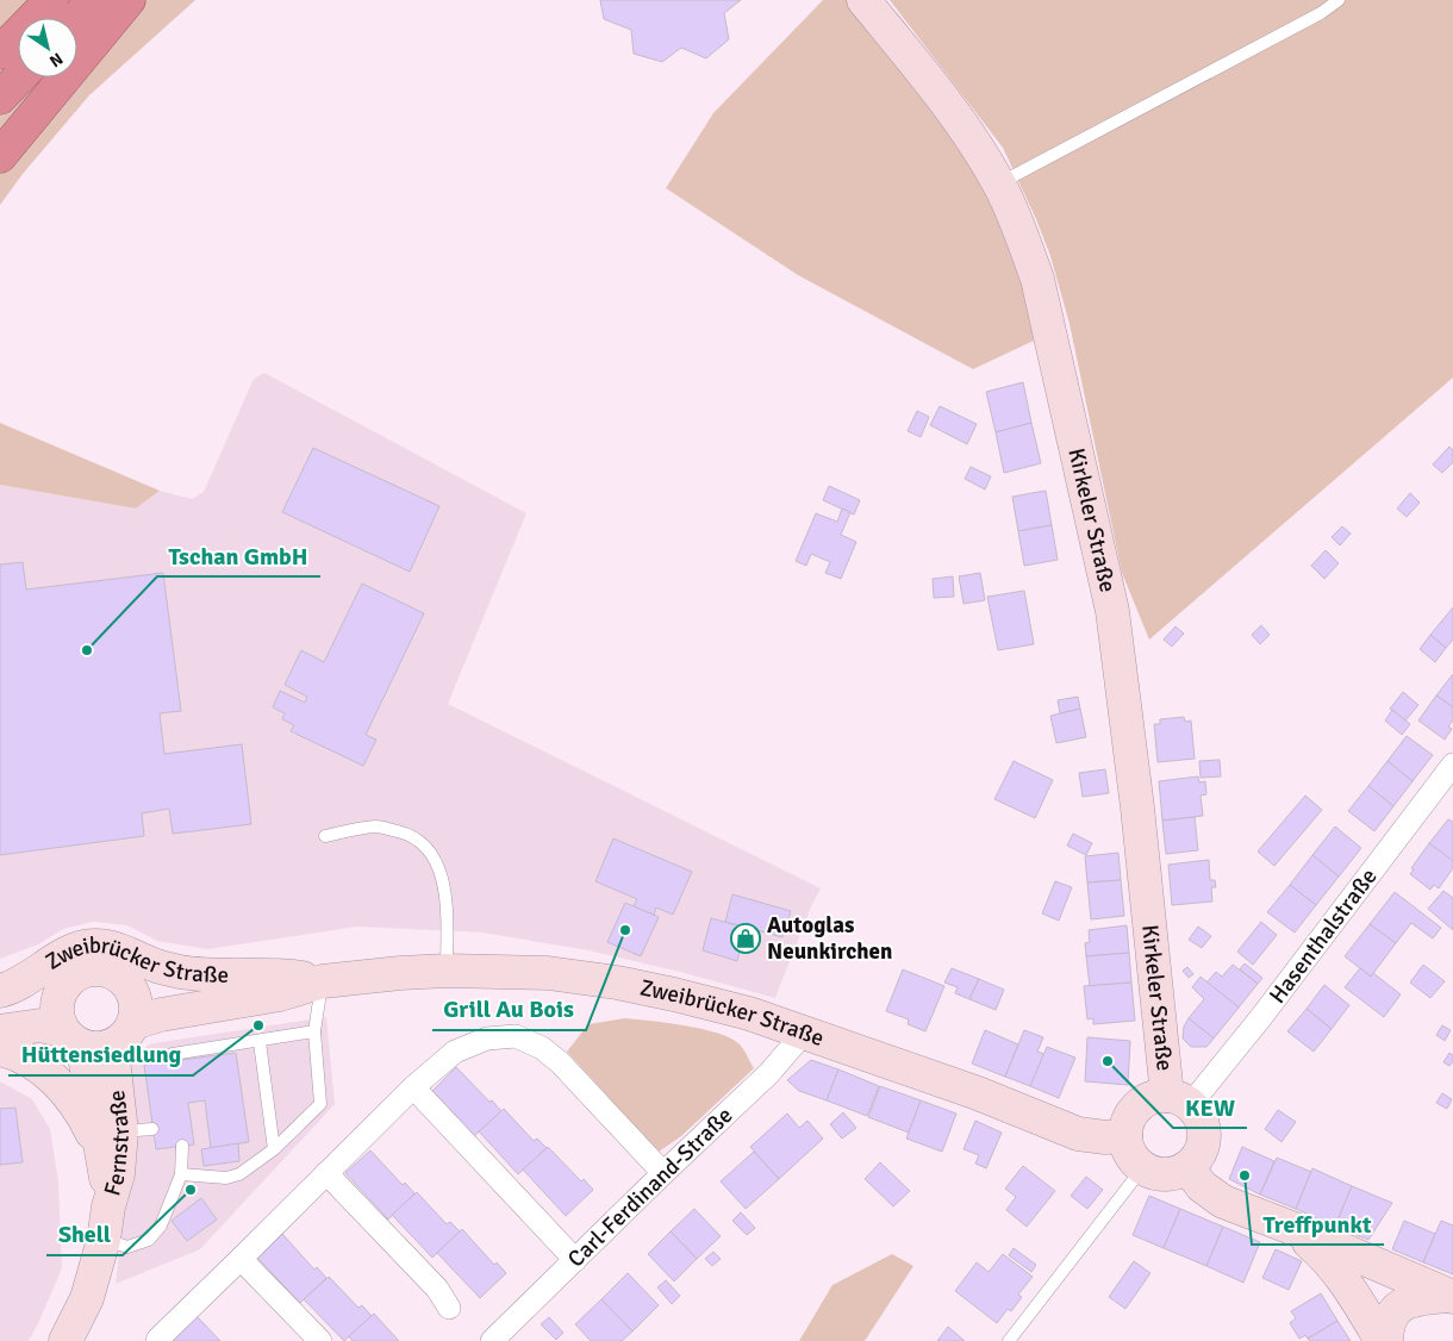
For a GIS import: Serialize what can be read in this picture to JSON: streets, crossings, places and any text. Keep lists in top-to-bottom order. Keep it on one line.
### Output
{"streets":{"main road":["Kirkeler Straße","Zweibrücker Straße","Fernstraße"],"street":["Hasenthalstraße","Carl-Ferdinand-Straße"]},"crossings":[["Kirkeler Straße","Hasenthalstraße"],["Kirkeler Straße","Zweibrücker Straße"],["Hasenthalstraße","Zweibrücker Straße"],["Zweibrücker Straße","Fernstraße"],["Zweibrücker Straße","Carl-Ferdinand-Straße"]],"places":{"other":["Tschan GmbH","Grill Au Bois","Hüttensiedlung","KEW","Treffpunkt","Shell"],"shop":["Autoglas Neunkirchen"]},"north":"bottom right"}
